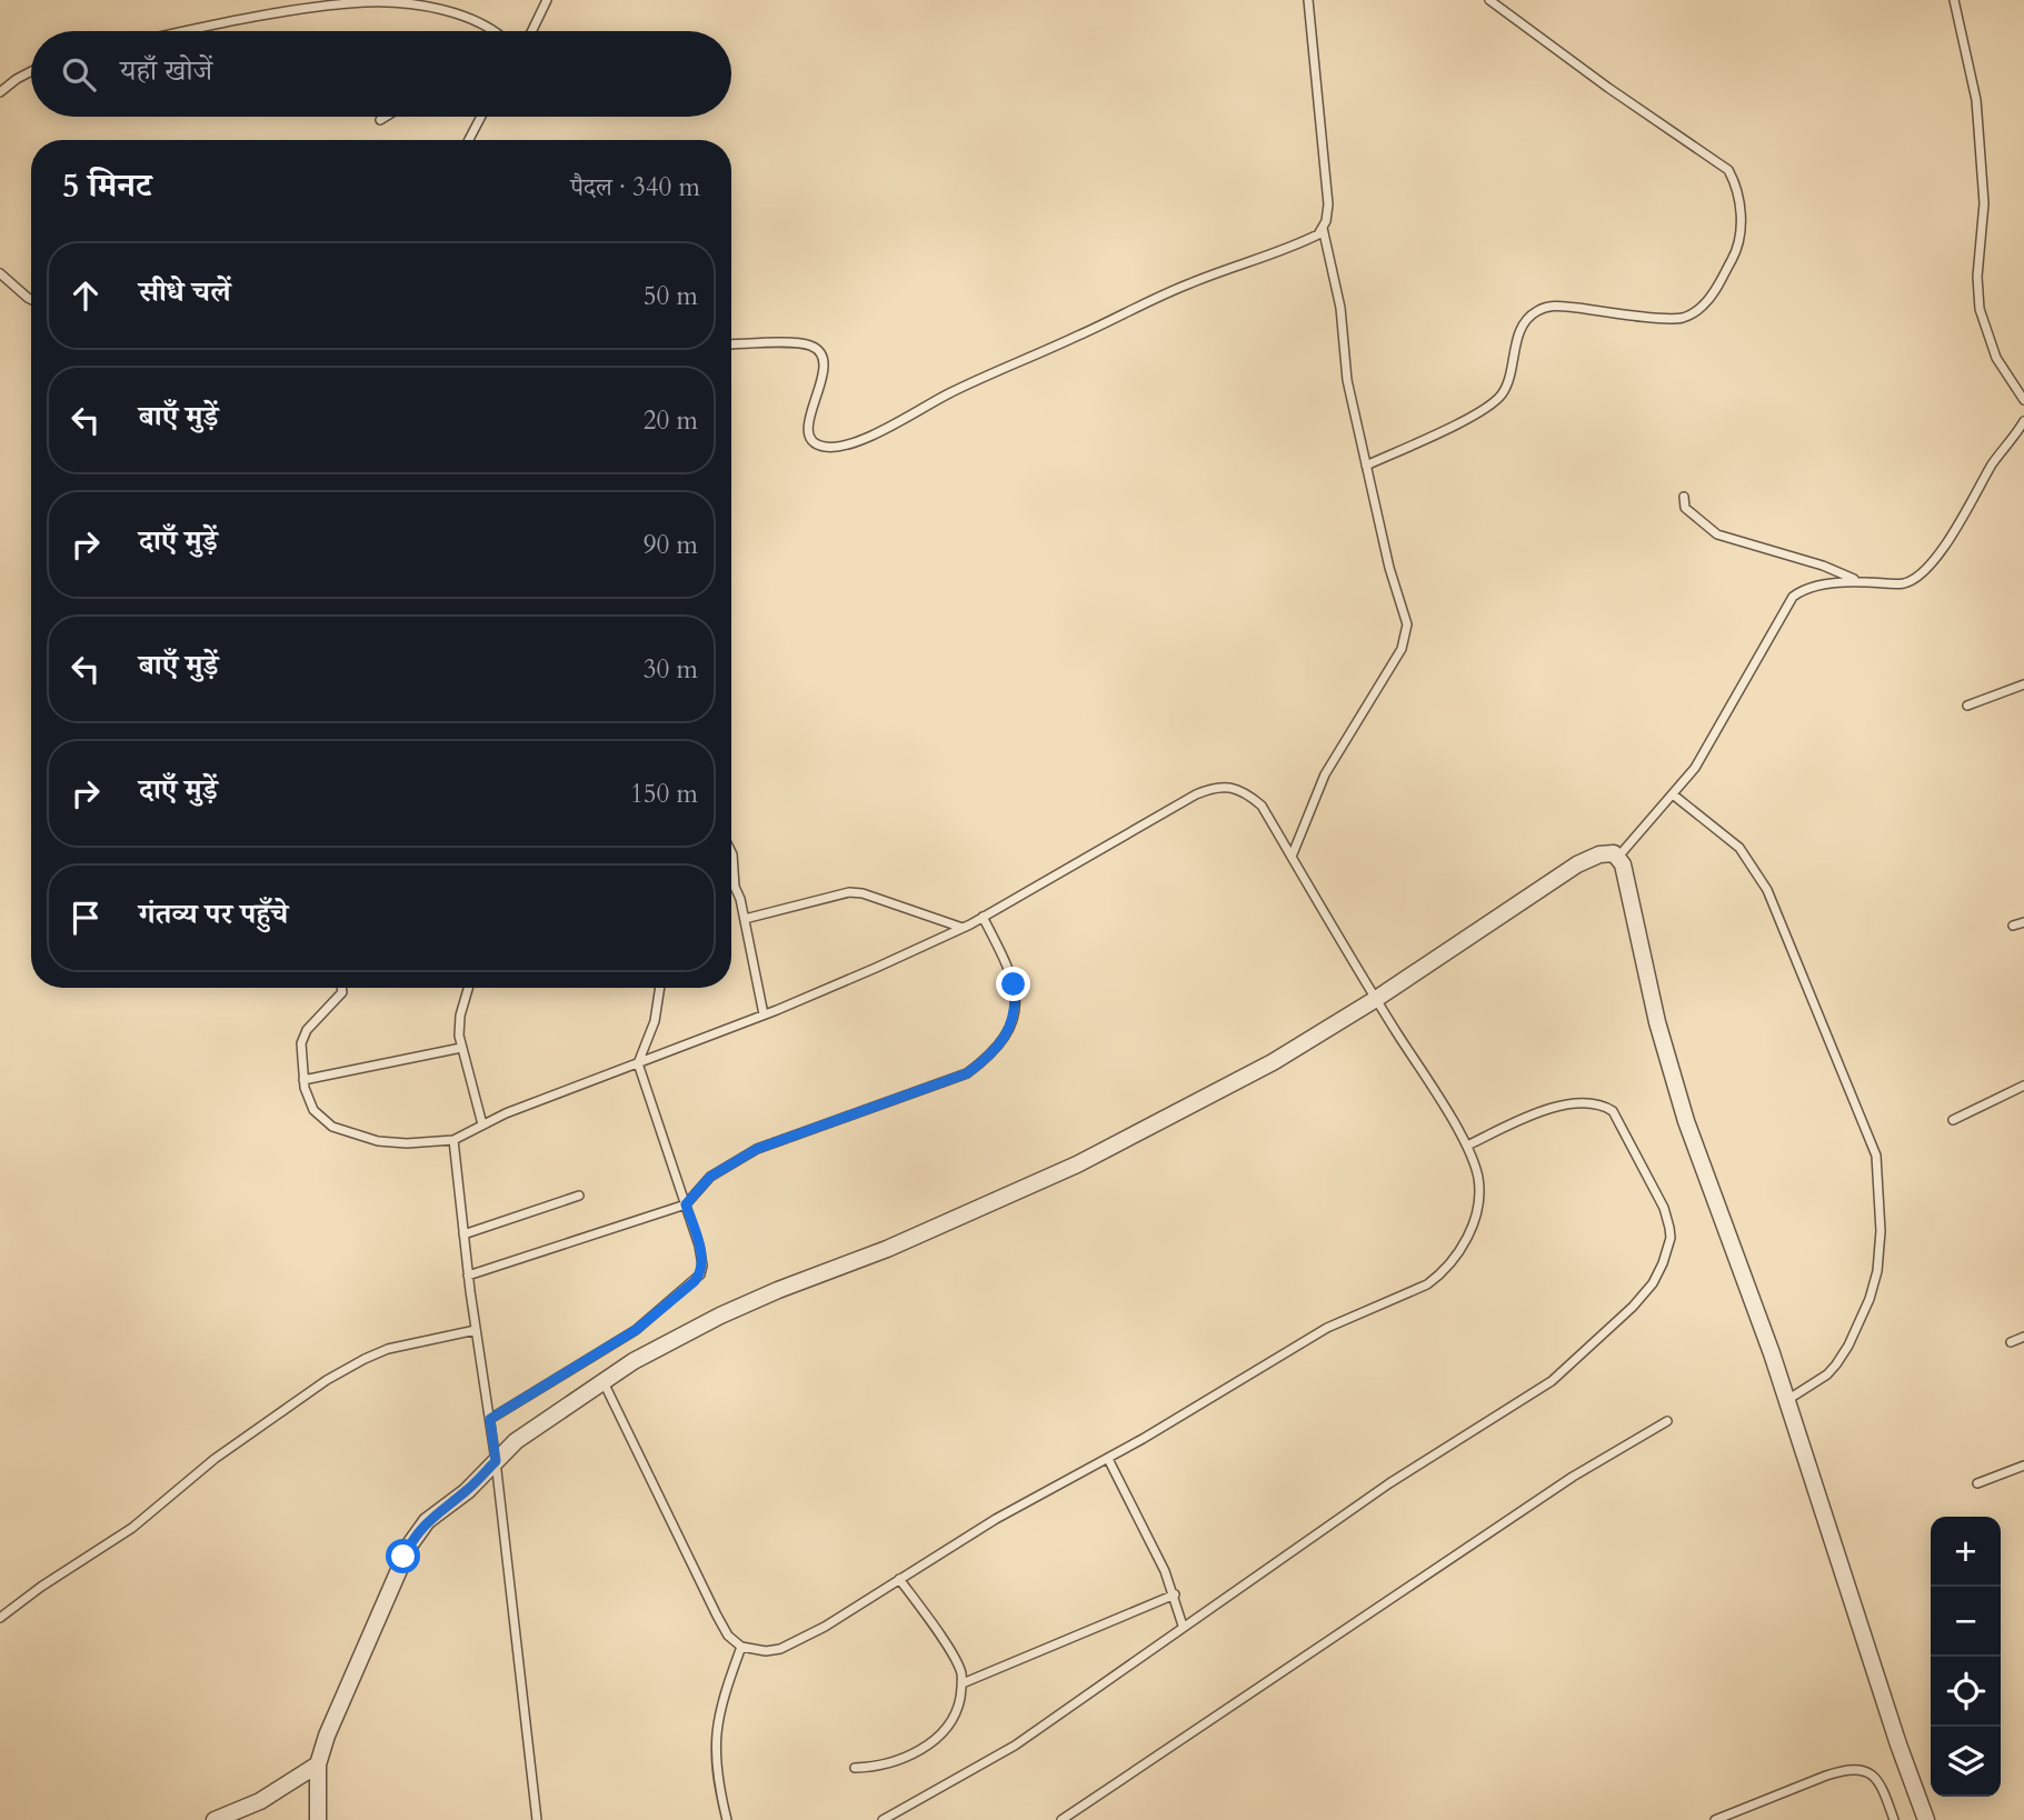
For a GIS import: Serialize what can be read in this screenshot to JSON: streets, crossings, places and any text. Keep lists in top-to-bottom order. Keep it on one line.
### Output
{"page":{"search":"यहाँ खोजें","heading":["5 मिनट","पैदल · 340 m"],"list":[["सीधे चलें","50 m"],["बाएँ मुड़ें","20 m"],["दाएँ मुड़ें","90 m"],["बाएँ मुड़ें","30 m"],["दाएँ मुड़ें","150 m"],"गंतव्य पर पहुँचे"],"map_buttons":["+","−"]}}
